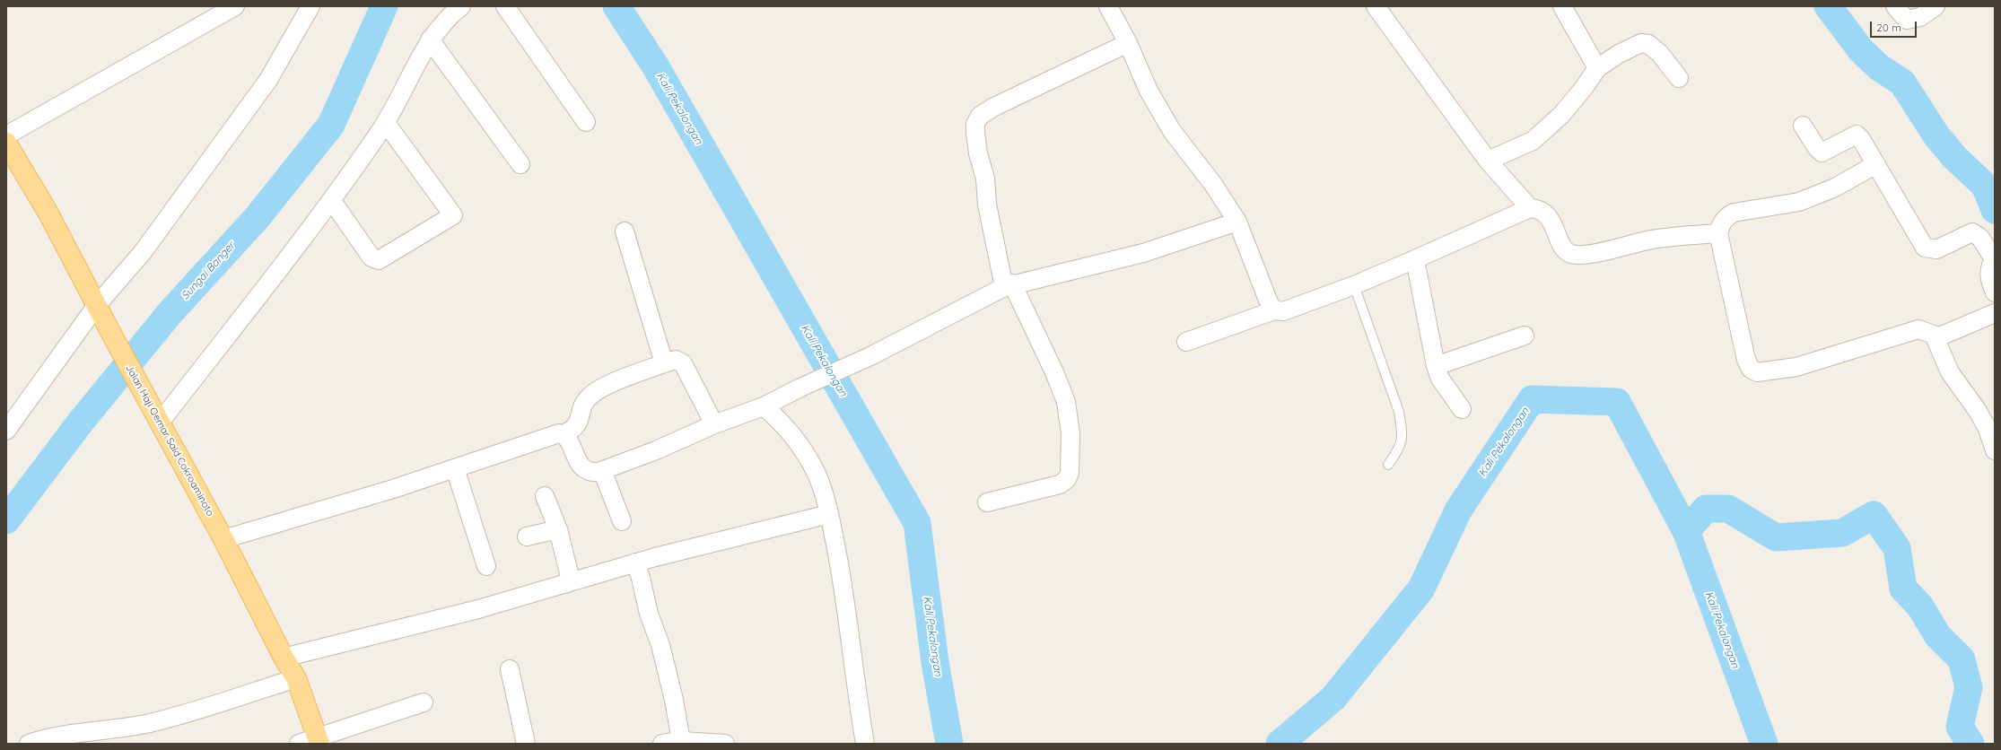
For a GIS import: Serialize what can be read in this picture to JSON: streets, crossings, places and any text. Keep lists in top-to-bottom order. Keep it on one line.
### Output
{"streets":{"main road":["Jalan Haji Oemar Said Cokroaminoto"]},"water":["Kali Pekalongan","Sungai Banger"],"scale_bar":"20 m"}
